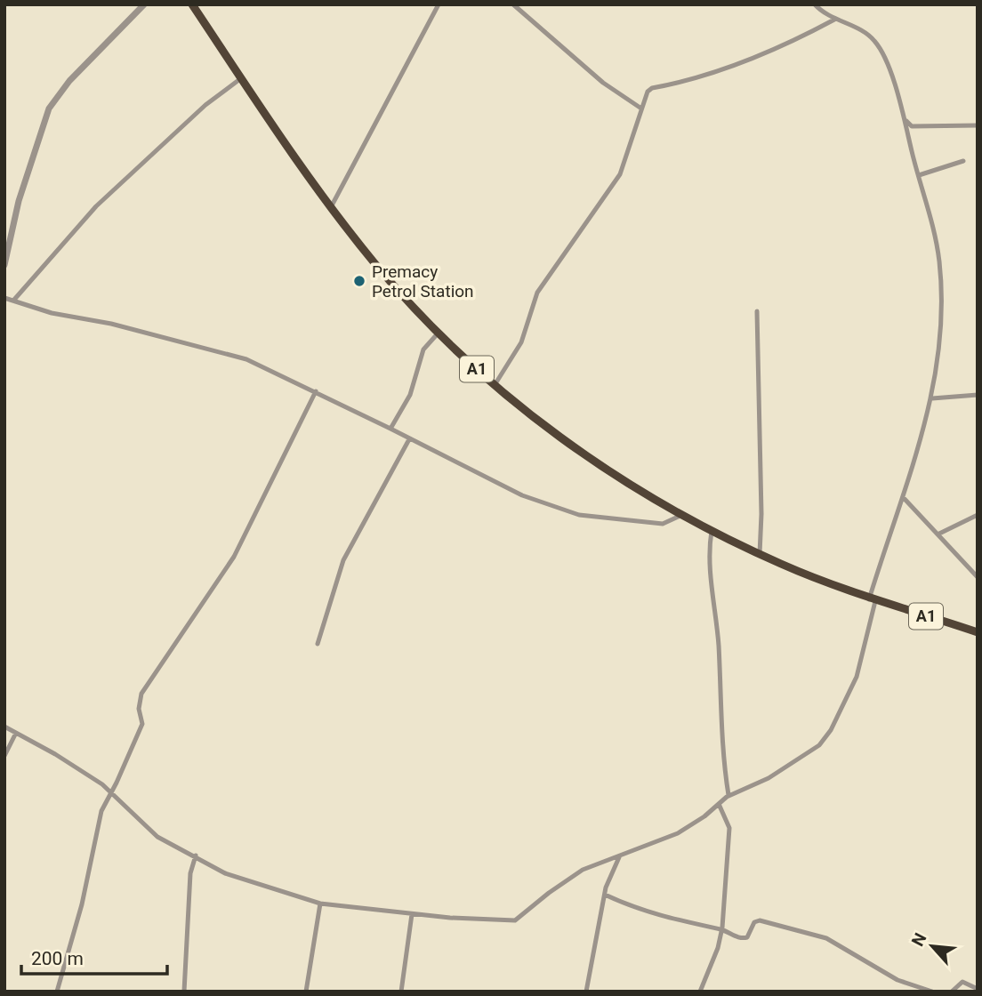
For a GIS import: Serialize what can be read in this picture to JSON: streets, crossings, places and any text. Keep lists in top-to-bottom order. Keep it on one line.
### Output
{"streets":{"highway":["A1"]},"places":["Premacy Petrol Station"],"scale_bar":"200 m","north":"top left"}
